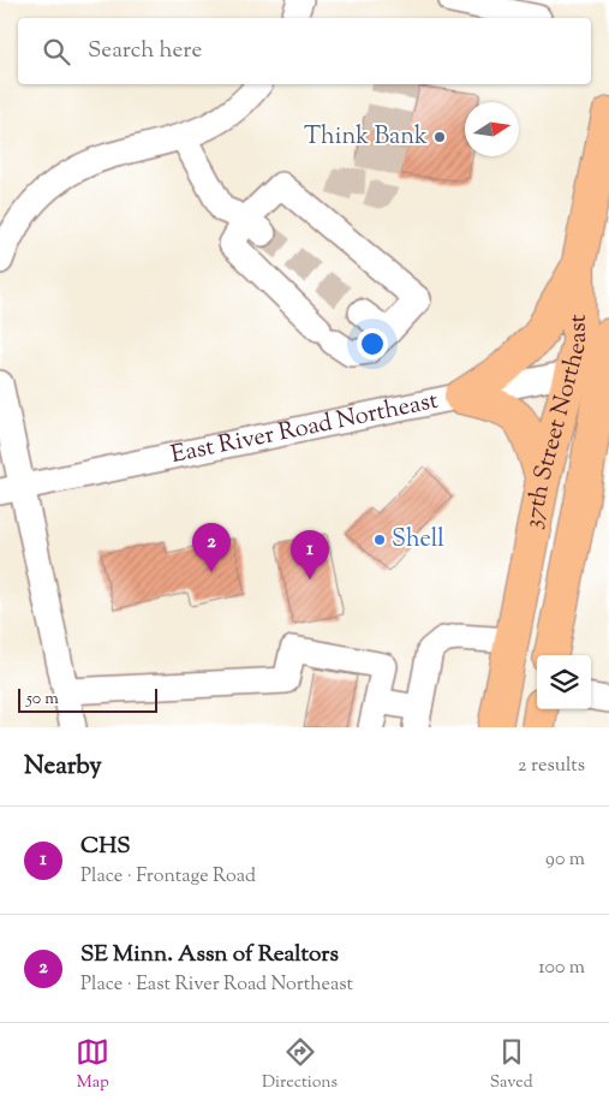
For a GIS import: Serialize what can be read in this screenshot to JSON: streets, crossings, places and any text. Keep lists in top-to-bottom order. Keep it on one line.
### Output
{"streets":{"main road":["37th Street Northeast"],"street":["East River Road Northeast"]},"crossings":[["37th Street Northeast","East River Road Northeast"]],"places":["Think Bank","Shell"],"scale_bar":"50 m","north":"right","page":{"search":"Search here","pins":["2","1"],"scale":"50 m","heading":["Nearby","2 results"],"list":[{"mark":"1","name":"CHS","note":"Place · Frontage Road","value":"90 m"},{"mark":"2","name":"SE Minn. Assn of Realtors","note":"Place · East River Road Northeast","value":"100 m"}],"nav":["Map","Directions","Saved"]}}
